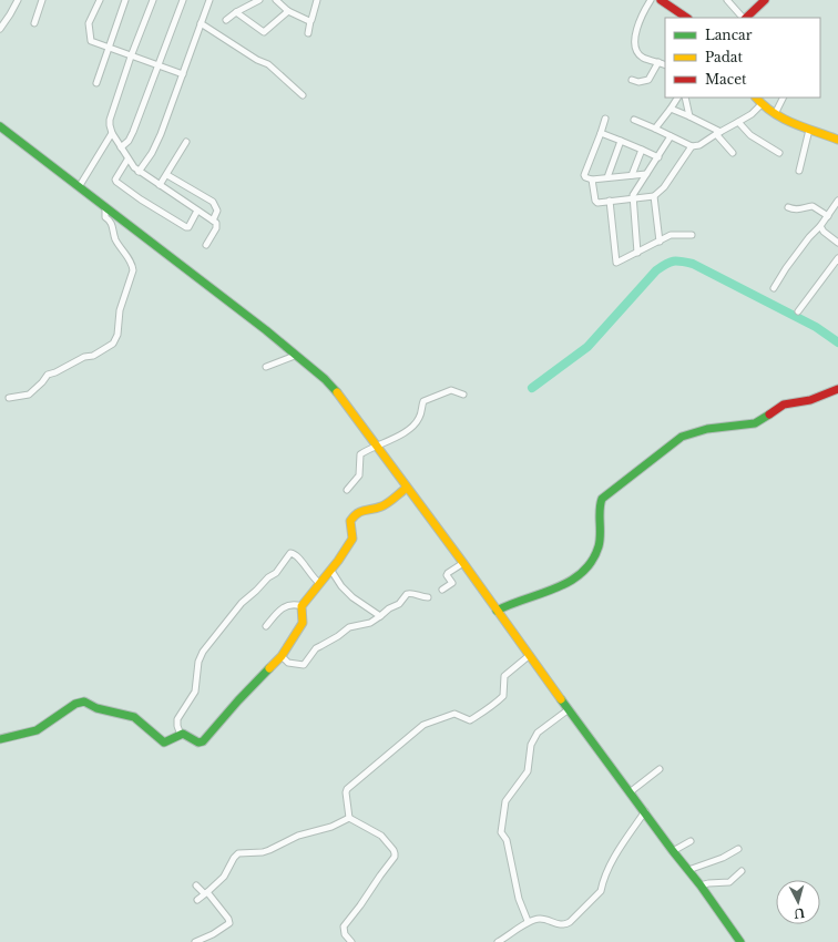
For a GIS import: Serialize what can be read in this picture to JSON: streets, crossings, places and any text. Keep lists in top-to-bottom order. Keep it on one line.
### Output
{"legend":["Lancar","Padat","Macet"],"north":"bottom"}
